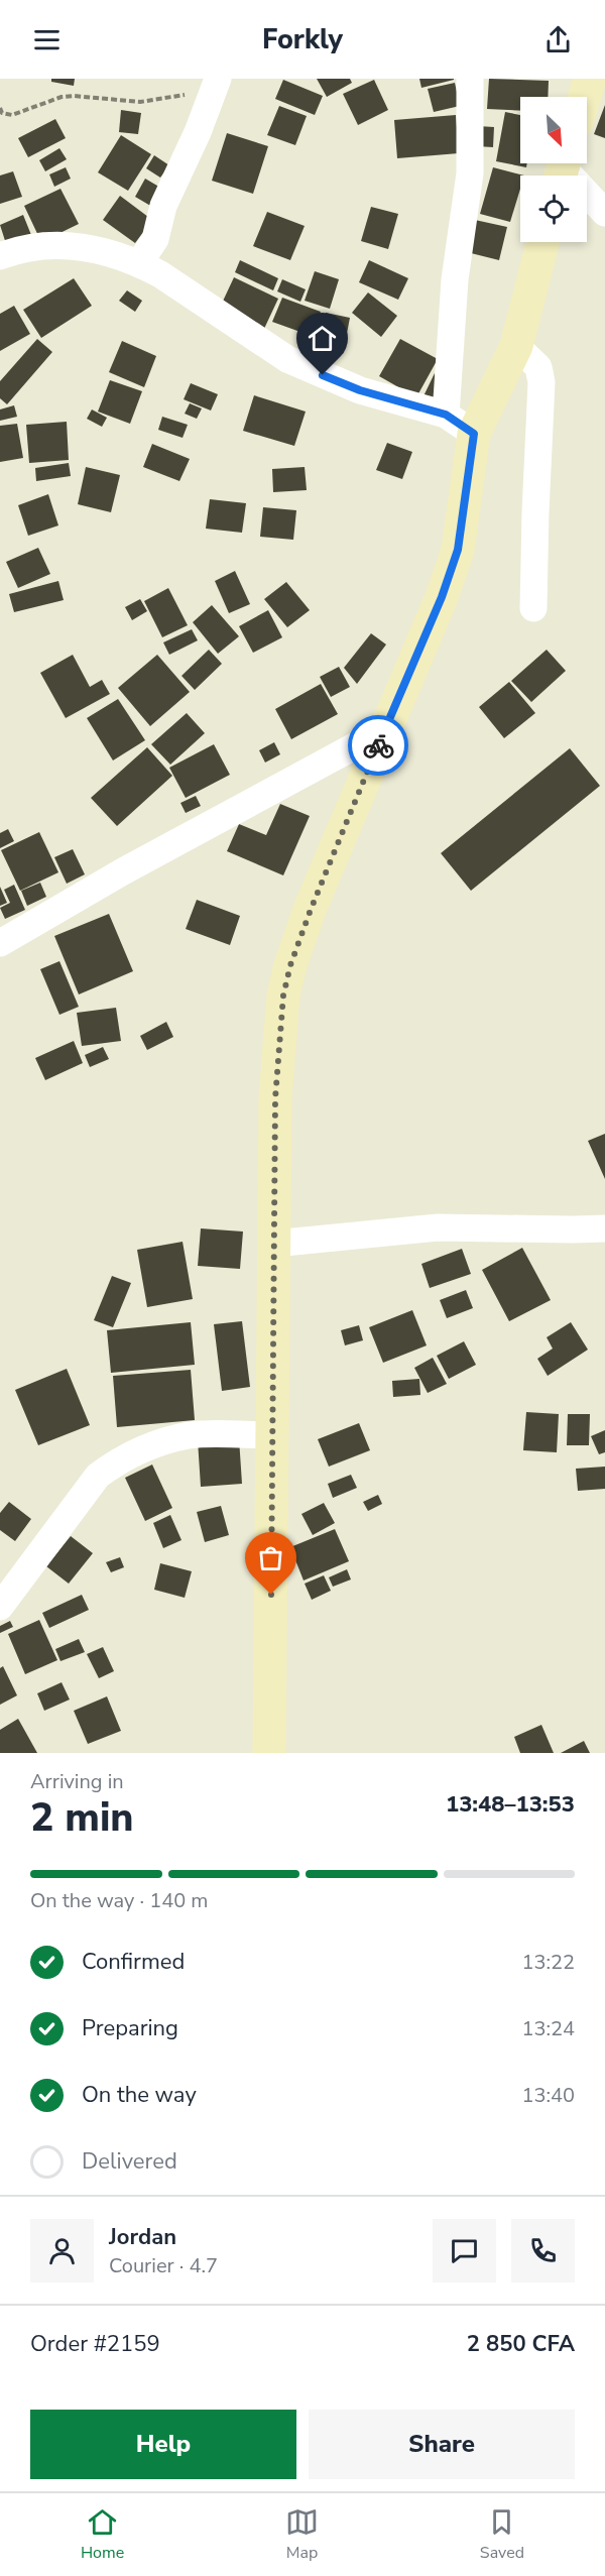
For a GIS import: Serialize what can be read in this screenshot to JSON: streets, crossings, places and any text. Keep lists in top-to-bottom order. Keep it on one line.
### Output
{"north":"bottom right","page":{"header":"Forkly","heading":["2 min","Arriving in","13:48–13:53"],"panel":["Jordan","Courier · 4.7","Order #2159","2 850 CFA"],"bar":"On the way · 140 m","list":[["Confirmed","13:22"],["Preparing","13:24"],["On the way","13:40"],"Delivered"],"buttons":["Help","Share"],"tabs":["Home","Map","Saved"]}}
